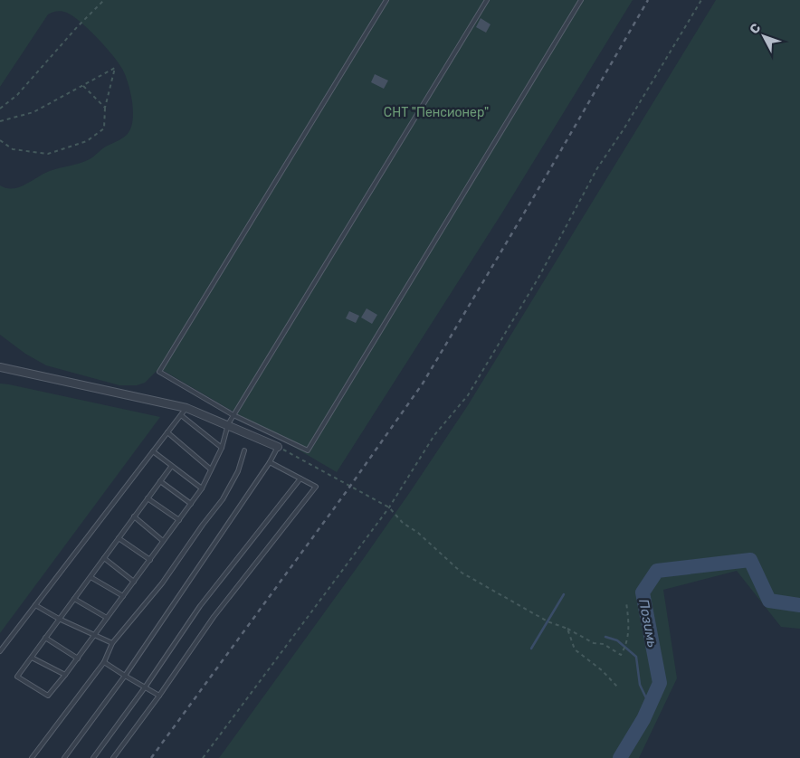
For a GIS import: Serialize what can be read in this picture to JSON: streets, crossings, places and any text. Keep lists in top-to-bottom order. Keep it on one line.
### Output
{"water":["Позимь"],"parks":["СНТ \"Пенсионер\""],"north":"top left"}
